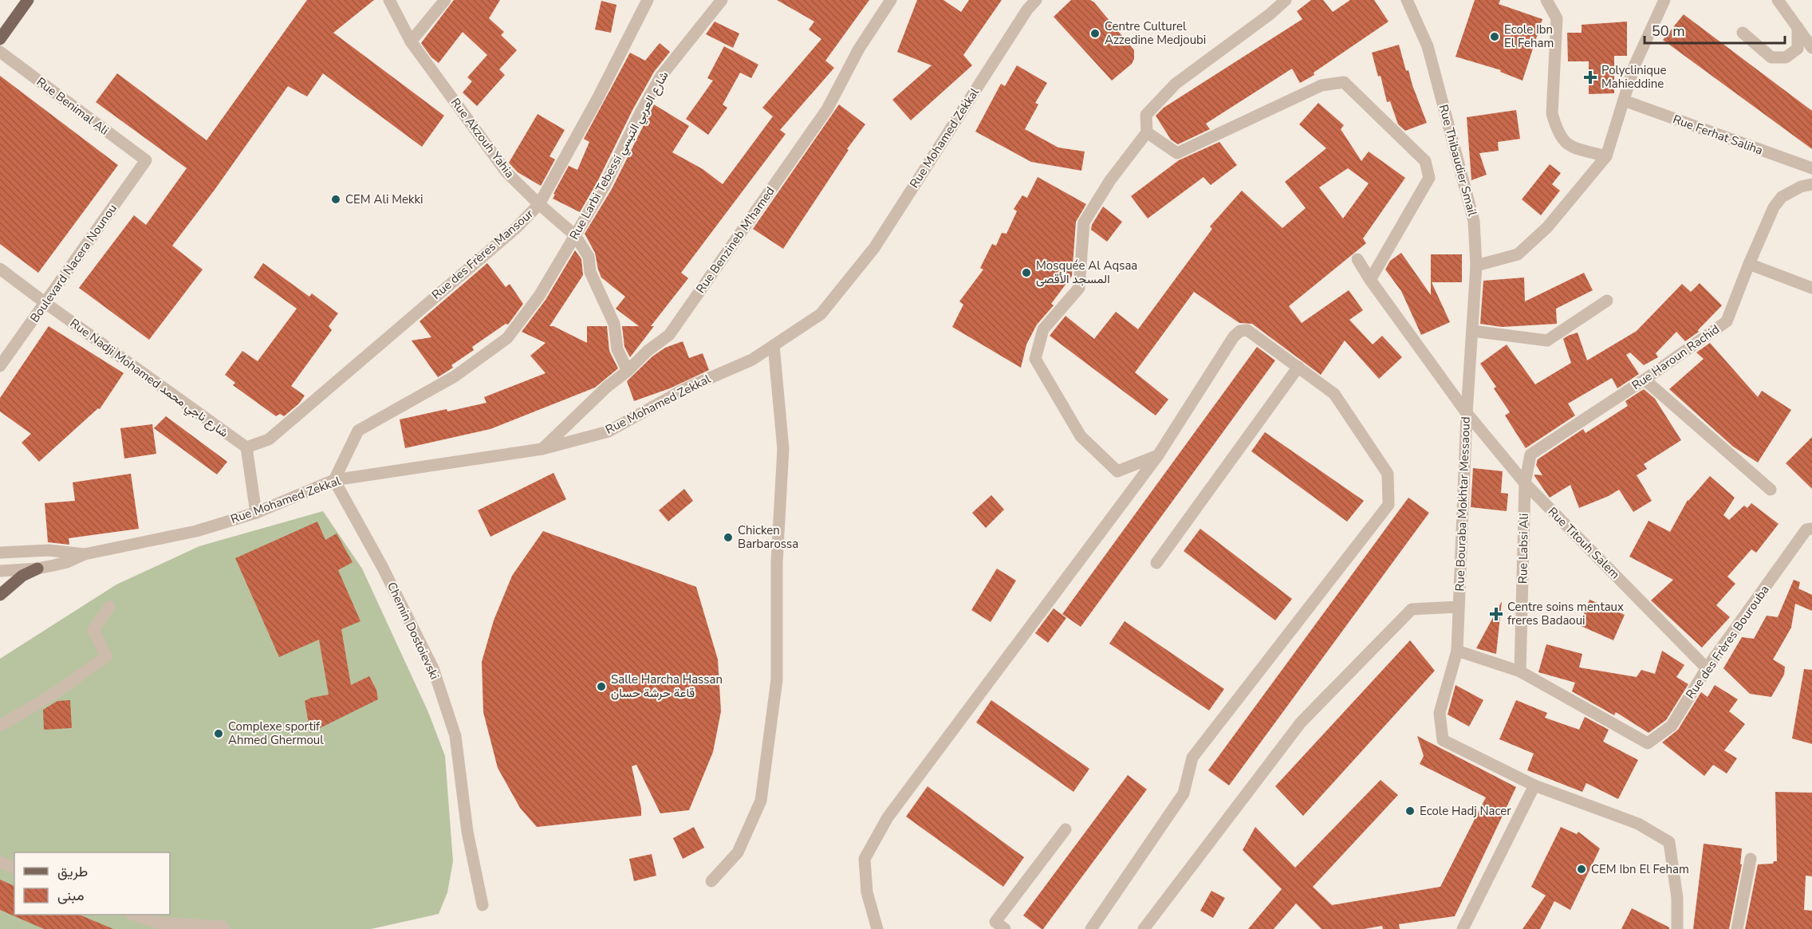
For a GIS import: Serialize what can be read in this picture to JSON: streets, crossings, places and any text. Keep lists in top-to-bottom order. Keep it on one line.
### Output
{"streets":{"street":["Rue Benimal Ali","Rue Ferhat Saliha","Rue Akzouh Yahia","Rue Mohamed Zekkal","Rue Larbi Tebessi شارع العربي التبسي","Rue Thibaudier Smail","Rue Benzineb M'hamed","Rue des Frères Mansour","Boulevard Nacera Nounou","Rue Haroun Rachid","Rue Nadji Mohamed شارع ناجي محمد","Rue Bouraba Mokhtar Messaoud","Rue Titouh Salem","Rue Labsi Ali","Chemin Dostoievski","Rue des Frères Bourouba"]},"crossings":[["Rue Benimal Ali","Boulevard Nacera Nounou"],["Rue Akzouh Yahia","Rue Larbi Tebessi شارع العربي التبسي"],["Rue Akzouh Yahia","Rue Benzineb M'hamed"],["Rue Akzouh Yahia","Rue des Frères Mansour"],["Rue Mohamed Zekkal","Rue Larbi Tebessi شارع العربي التبسي"],["Rue Mohamed Zekkal","Rue Benzineb M'hamed"],["Rue Mohamed Zekkal","Chemin Dostoievski"],["Rue Larbi Tebessi شارع العربي التبسي","Chemin Dostoievski"],["Rue Thibaudier Smail","Rue Bouraba Mokhtar Messaoud"],["Rue Thibaudier Smail","Rue Titouh Salem"],["Rue des Frères Mansour","Rue Nadji Mohamed شارع ناجي محمد"],["Boulevard Nacera Nounou","Rue Nadji Mohamed شارع ناجي محمد"],["Rue Haroun Rachid","Rue Titouh Salem"],["Rue Haroun Rachid","Rue Labsi Ali"],["Rue Bouraba Mokhtar Messaoud","Rue Titouh Salem"],["Rue Bouraba Mokhtar Messaoud","Rue des Frères Bourouba"],["Rue Titouh Salem","Rue Labsi Ali"],["Rue Titouh Salem","Rue des Frères Bourouba"],["Rue Labsi Ali","Rue des Frères Bourouba"]],"places":{"other":["Centre Culturel Azzedine Medjoubi","Ecole Ibn El Feham","CEM Ali Mekki","Mosquée Al Aqsaa المسجد الأقصى","Chicken Barbarossa","Salle Harcha Hassan قاعة حرشة حسان","Complexe sportif Ahmed Ghermoul","Ecole Hadj Nacer","CEM Ibn El Feham"],"health":["Polyclinique Mahieddine","Centre soins mentaux freres Badaoui"]},"legend":["طريق","مبنى"],"scale_bar":"50 m"}
